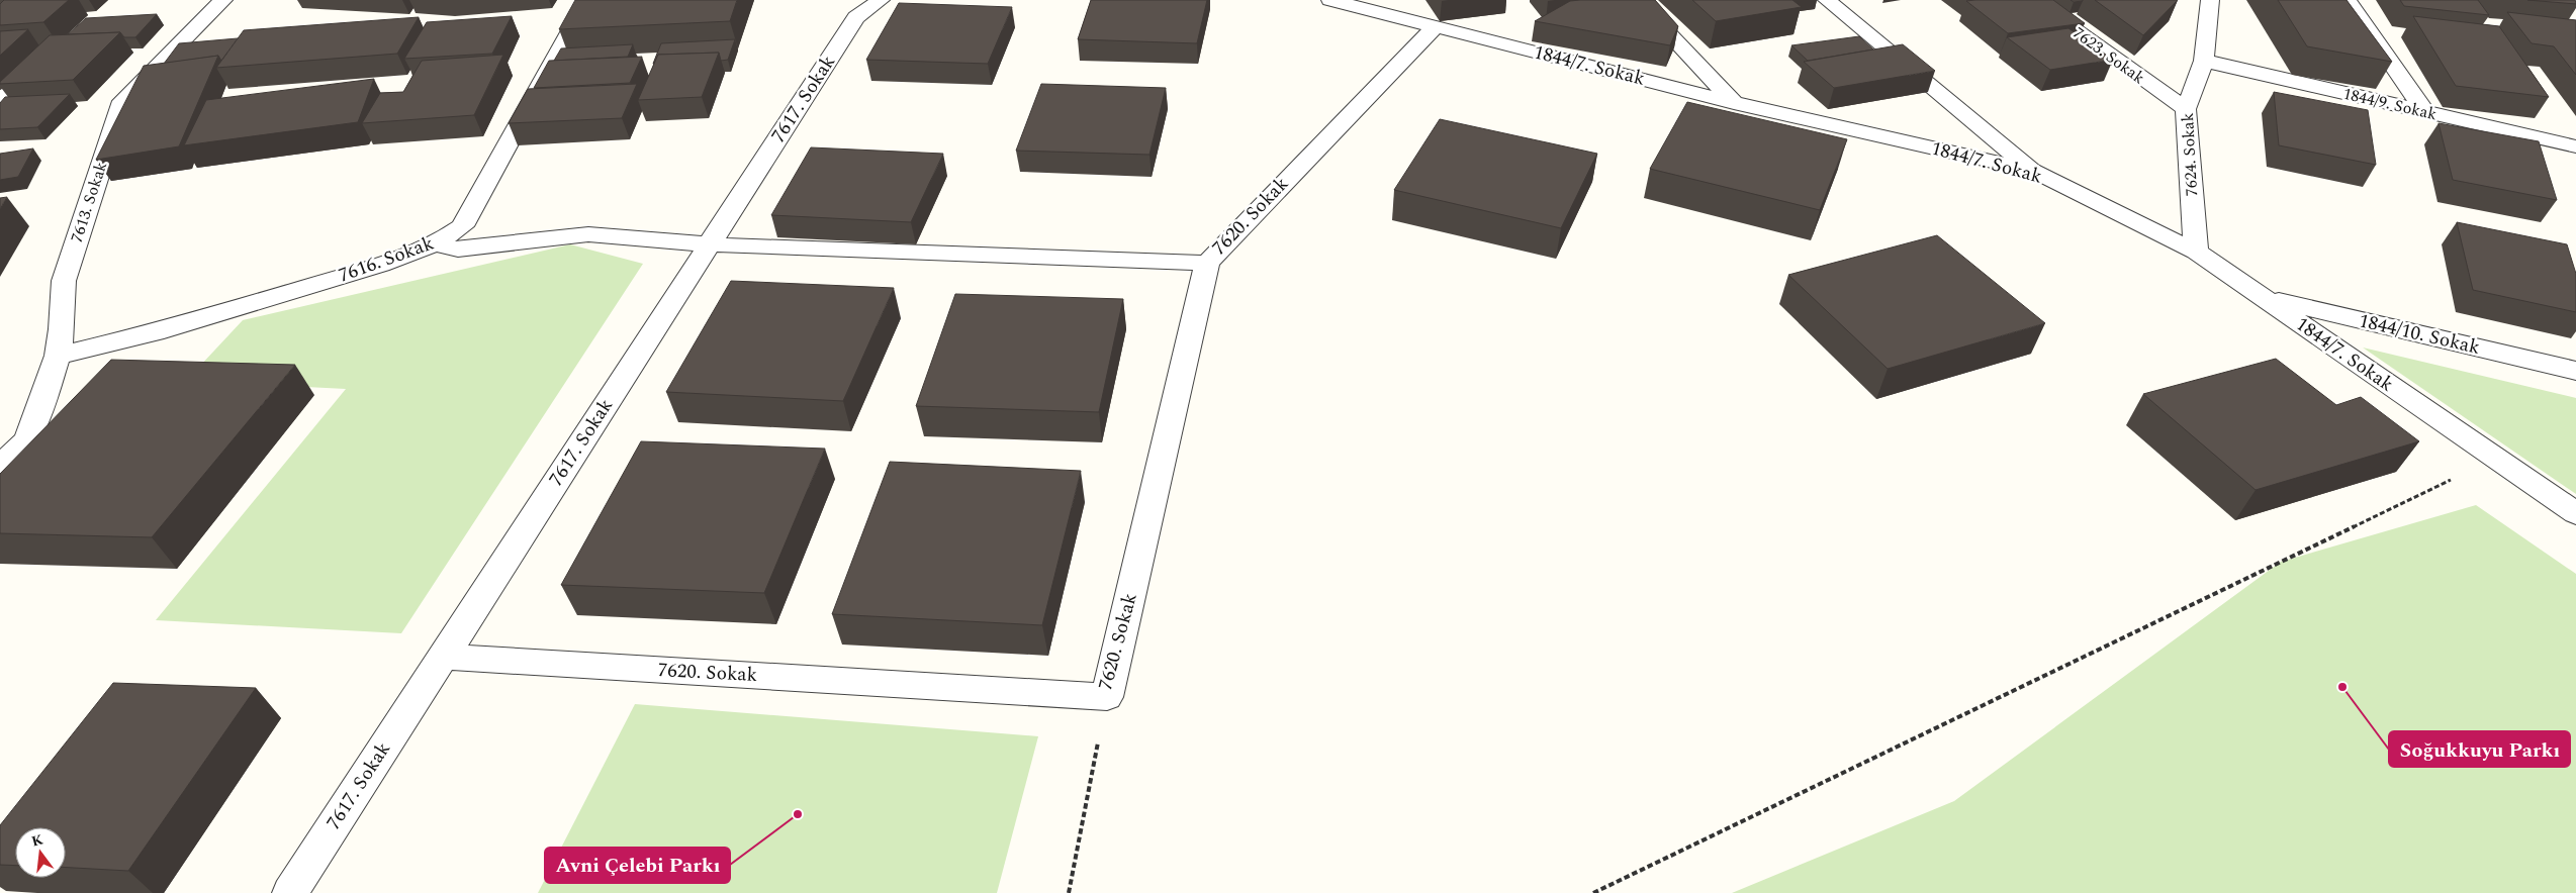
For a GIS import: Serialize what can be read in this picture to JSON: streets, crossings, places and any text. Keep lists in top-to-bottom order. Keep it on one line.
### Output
{"streets":{"street":["7623. Sokak","1844/7. Sokak","7617. Sokak","1844/9. Sokak","7624. Sokak","7613. Sokak","7620. Sokak","7616. Sokak","1844/10. Sokak"]},"crossings":[["7623. Sokak","7624. Sokak"],["1844/7. Sokak","7624. Sokak"],["1844/7. Sokak","7620. Sokak"],["1844/7. Sokak","1844/10. Sokak"],["7617. Sokak","7620. Sokak"],["1844/9. Sokak","7624. Sokak"],["7613. Sokak","7616. Sokak"]],"places":["Soğukkuyu Parkı","Avni Çelebi Parkı"],"north":"top"}
